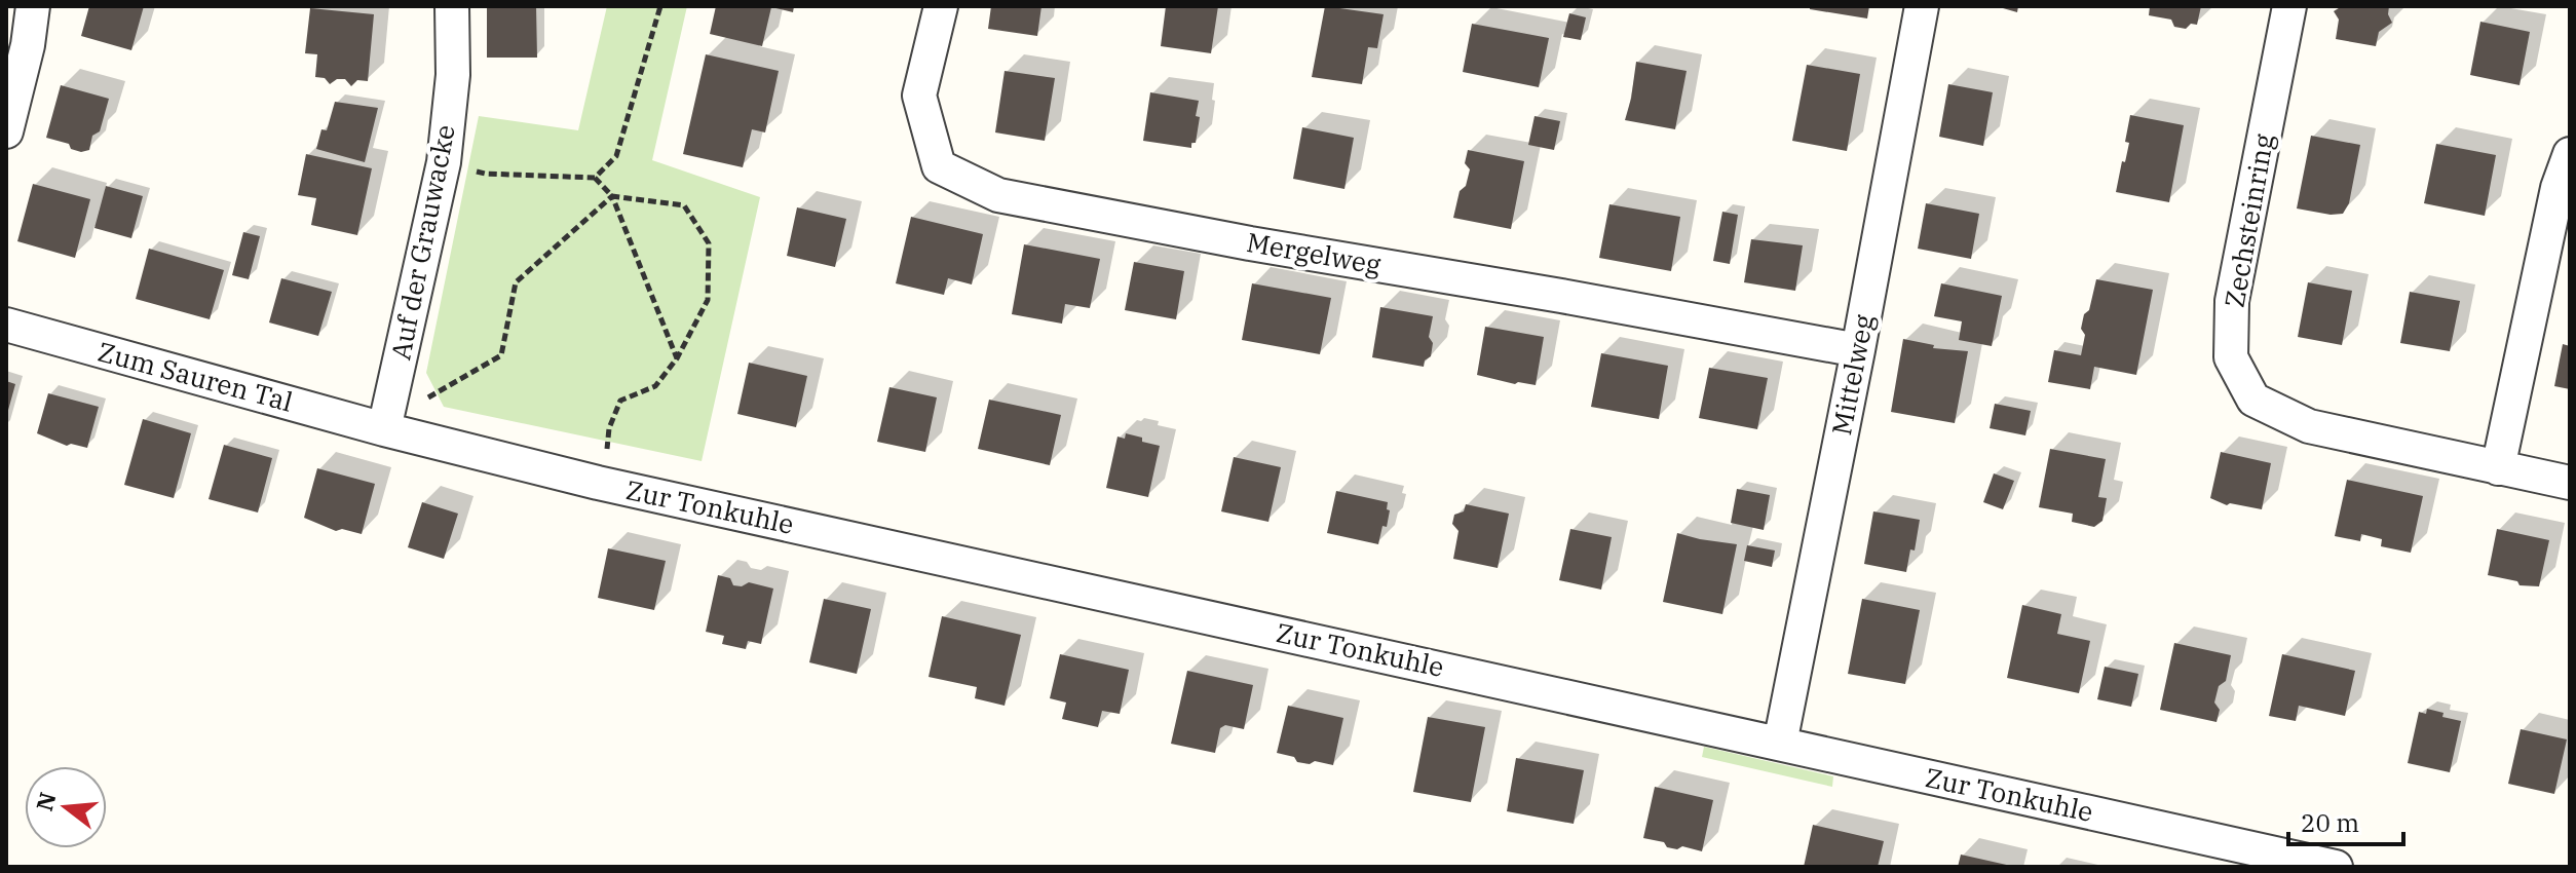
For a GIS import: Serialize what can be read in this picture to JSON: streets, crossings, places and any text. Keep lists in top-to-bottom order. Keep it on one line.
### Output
{"streets":{"street":["Zechsteinring","Auf der Grauwacke","Mergelweg","Mittelweg","Zum Sauren Tal","Zur Tonkuhle"]},"crossings":[["Auf der Grauwacke","Zum Sauren Tal"],["Auf der Grauwacke","Zur Tonkuhle"],["Mergelweg","Mittelweg"],["Mittelweg","Zur Tonkuhle"],["Zum Sauren Tal","Zur Tonkuhle"]],"scale_bar":"20 m","north":"left"}
